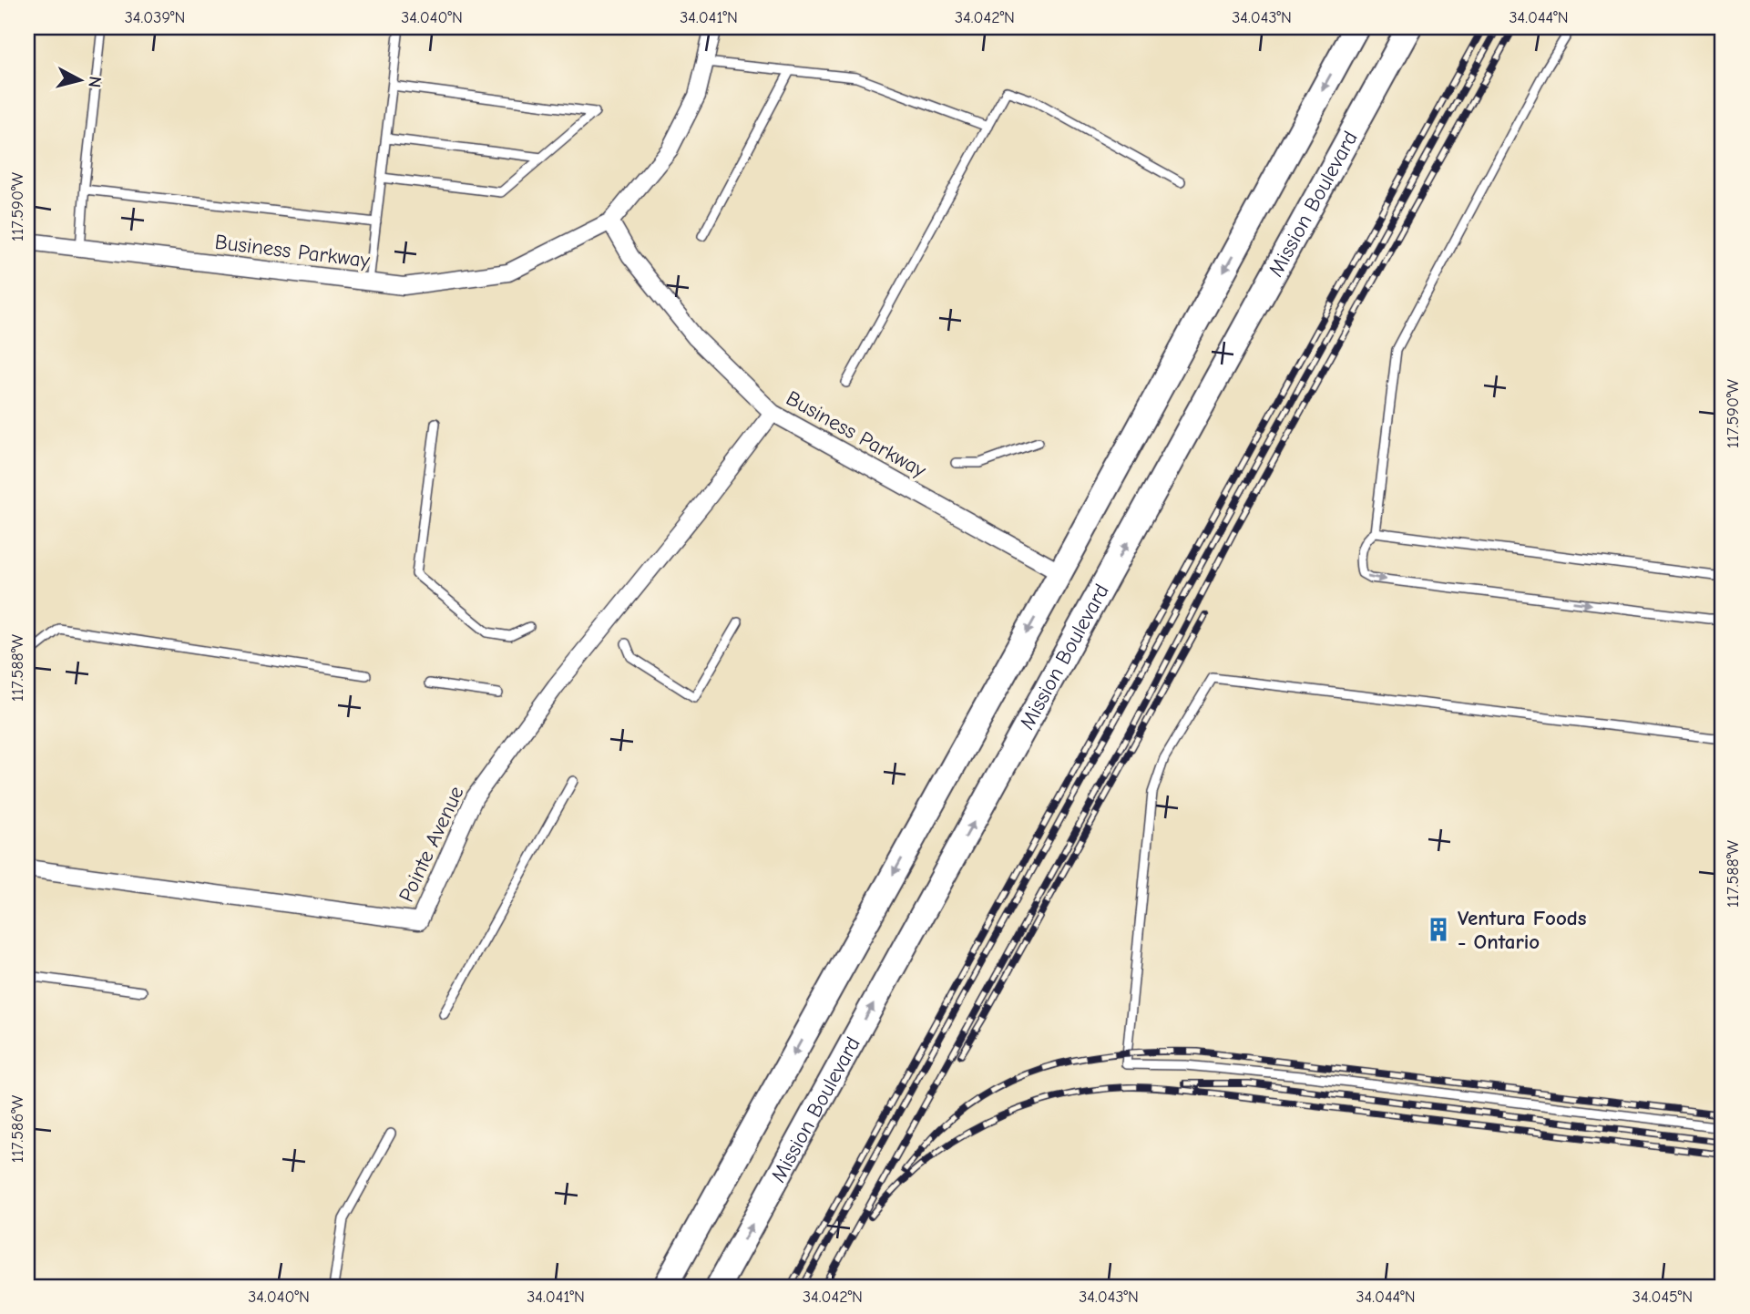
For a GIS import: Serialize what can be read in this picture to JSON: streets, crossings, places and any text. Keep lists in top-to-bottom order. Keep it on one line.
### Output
{"streets":{"main road":["Mission Boulevard"],"street":["Business Parkway","Pointe Avenue"]},"crossings":[["Business Parkway","Pointe Avenue"]],"places":{"building":["Ventura Foods - Ontario"]},"north":"right","coordinates":["34.039°N","34.040°N","34.041°N","34.042°N","34.043°N","34.044°N","117.590°W","117.588°W","117.586°W","34.045°N"]}
